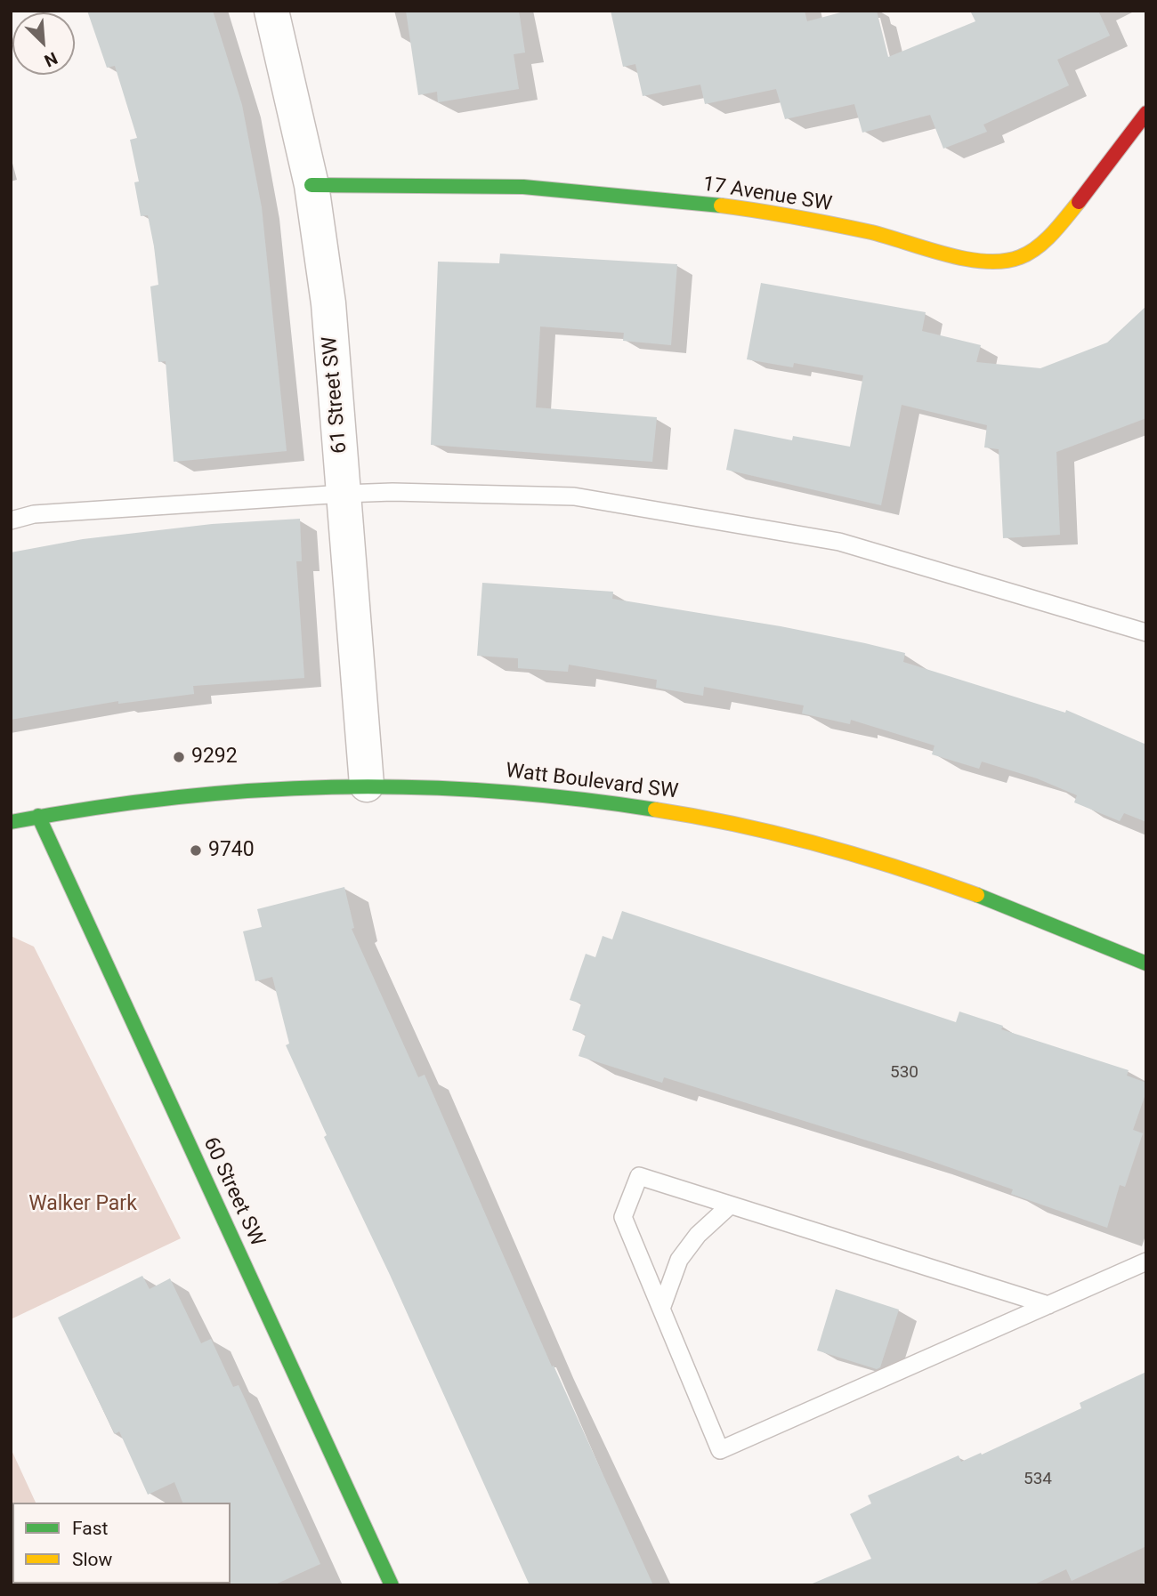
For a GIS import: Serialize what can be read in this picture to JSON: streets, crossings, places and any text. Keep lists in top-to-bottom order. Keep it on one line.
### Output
{"streets":{"street":["17 Avenue SW","61 Street SW","Watt Boulevard SW","60 Street SW"]},"crossings":[["17 Avenue SW","61 Street SW"],["61 Street SW","Watt Boulevard SW"],["Watt Boulevard SW","60 Street SW"]],"parks":["Walker Park"],"places":["9292","9740"],"house_numbers":["530","534"],"legend":["Fast","Slow"],"north":"bottom right"}
